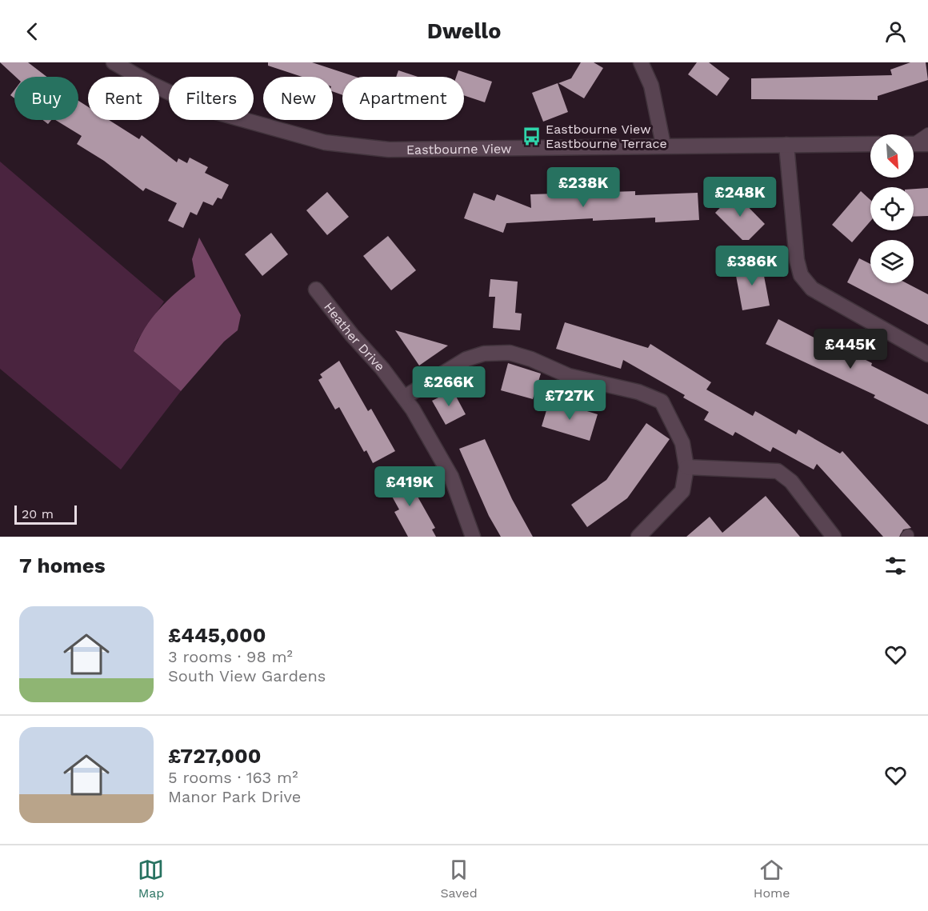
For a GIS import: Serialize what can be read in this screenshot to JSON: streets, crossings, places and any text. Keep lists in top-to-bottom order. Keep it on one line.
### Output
{"streets":{"street":["Eastbourne View","Heather Drive"]},"places":{"bus stop":["Eastbourne View Eastbourne Terrace"]},"scale_bar":"20 m","north":"bottom right","page":{"header":"Dwello","chip":["Buy","Rent","Filters","New","Apartment"],"price":["£238K","£248K","£386K","£445K","£266K","£727K","£419K"],"scale":"20 m","heading":"7 homes","list":[{"name":"£445,000","note":"3 rooms · 98 m² · South View Gardens"},{"name":"£727,000","note":"5 rooms · 163 m² · Manor Park Drive"}],"tabs":["Map","Saved","Home"]}}
